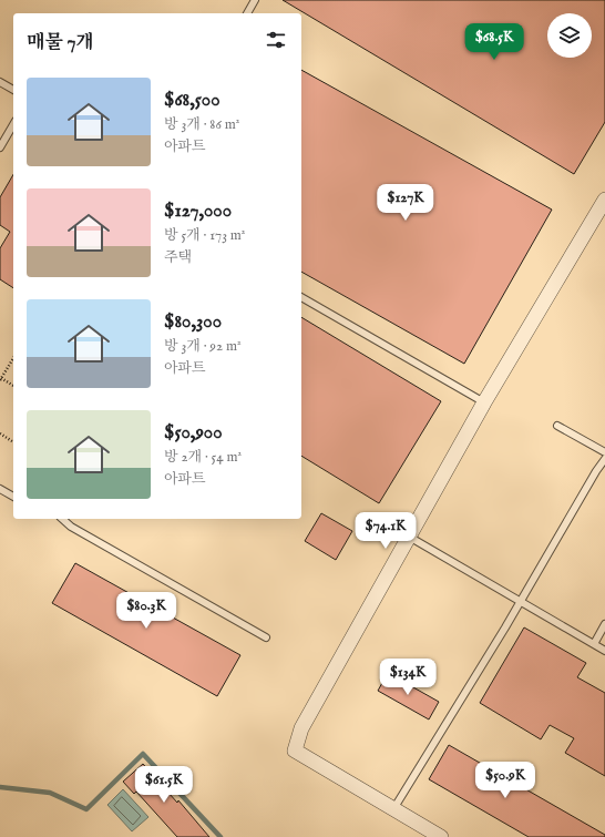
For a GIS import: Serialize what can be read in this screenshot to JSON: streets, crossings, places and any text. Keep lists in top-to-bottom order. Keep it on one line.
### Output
{"page":{"heading":"매물 7개","price":["$68.5K","$127K","$74.1K","$80.3K","$134K","$50.9K","$61.5K"],"list":[{"name":"$68,500","note":"방 3개 · 86 m² · 아파트"},{"name":"$127,000","note":"방 5개 · 173 m² · 주택"},{"name":"$80,300","note":"방 3개 · 92 m² · 아파트"},{"name":"$50,900","note":"방 2개 · 54 m² · 아파트"}]}}
